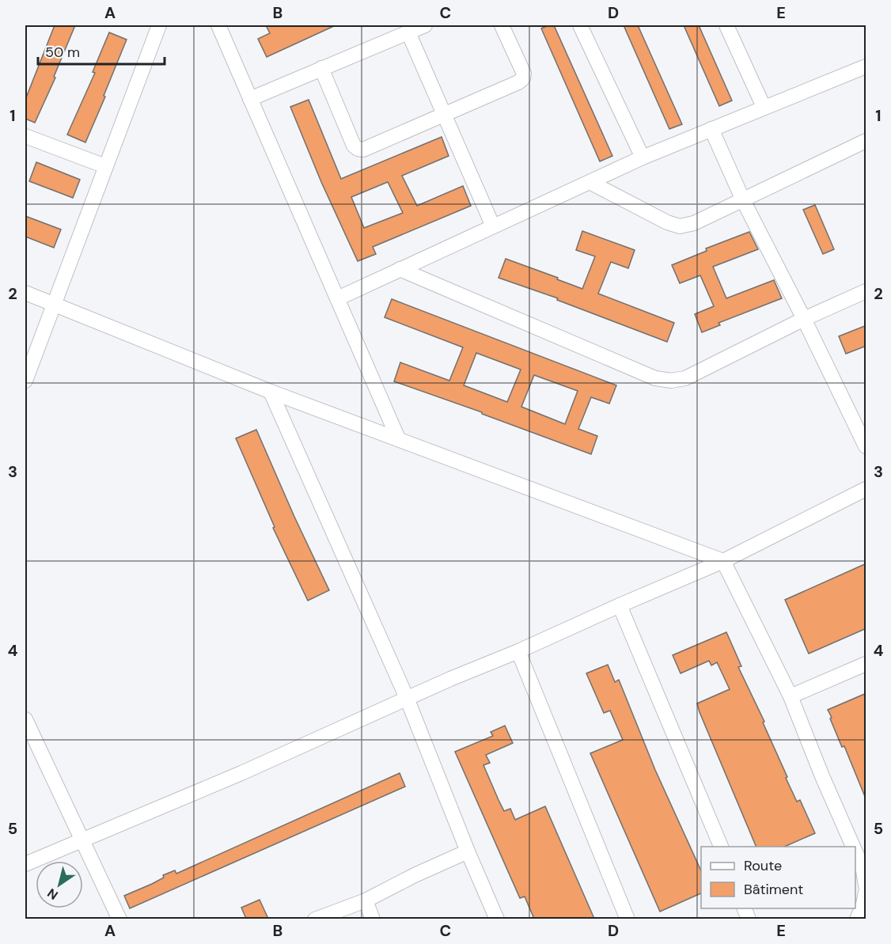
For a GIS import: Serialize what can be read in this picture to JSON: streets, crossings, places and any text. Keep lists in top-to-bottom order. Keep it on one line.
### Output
{"legend":["Route","Bâtiment"],"scale_bar":"50 m","north":"bottom left","grid":{"columns":["A","B","C","D","E"],"rows":["1","2","3","4","5"]}}
